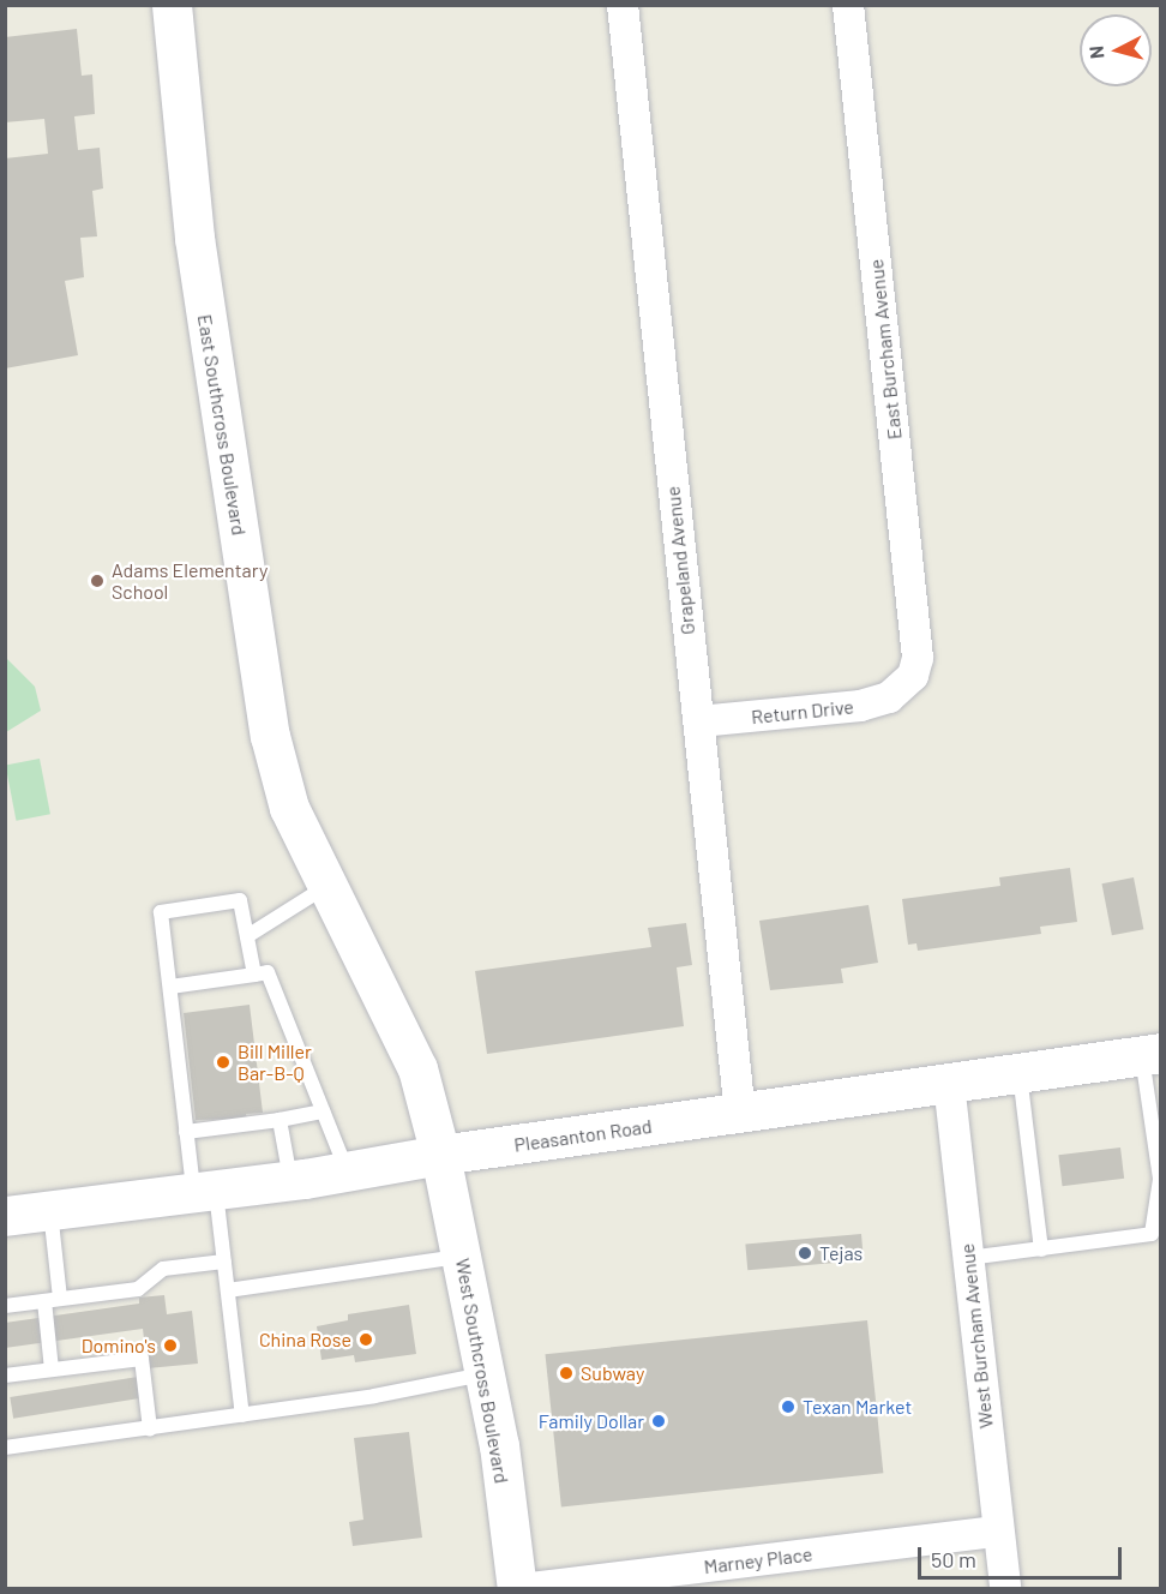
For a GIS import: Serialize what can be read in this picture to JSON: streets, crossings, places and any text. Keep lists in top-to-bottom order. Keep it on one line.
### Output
{"streets":{"main road":["East Southcross Boulevard","Pleasanton Road","West Southcross Boulevard"],"street":["East Burcham Avenue","Grapeland Avenue","Return Drive","West Burcham Avenue","Marney Place"]},"crossings":[["East Burcham Avenue","Return Drive"],["East Southcross Boulevard","Pleasanton Road"],["East Southcross Boulevard","West Southcross Boulevard"],["Grapeland Avenue","Return Drive"],["Grapeland Avenue","Pleasanton Road"],["Pleasanton Road","West Burcham Avenue"],["Pleasanton Road","West Southcross Boulevard"],["West Burcham Avenue","Marney Place"],["West Southcross Boulevard","Marney Place"]],"places":["Adams Elementary School","Bill Miller Bar-B-Q","Tejas","China Rose","Domino's","Subway","Texan Market","Family Dollar"],"scale_bar":"50 m","north":"left"}
